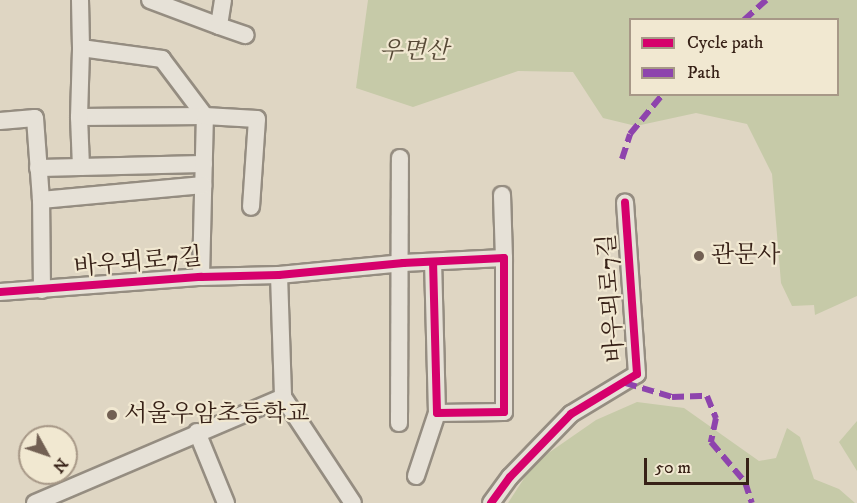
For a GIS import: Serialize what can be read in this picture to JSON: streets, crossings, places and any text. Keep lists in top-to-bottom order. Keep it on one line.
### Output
{"streets":{"street":["바우뫼로7길"]},"parks":["우면산"],"places":["관문사","서울우암초등학교"],"legend":["Cycle path","Path"],"scale_bar":"50 m","north":"bottom right"}
